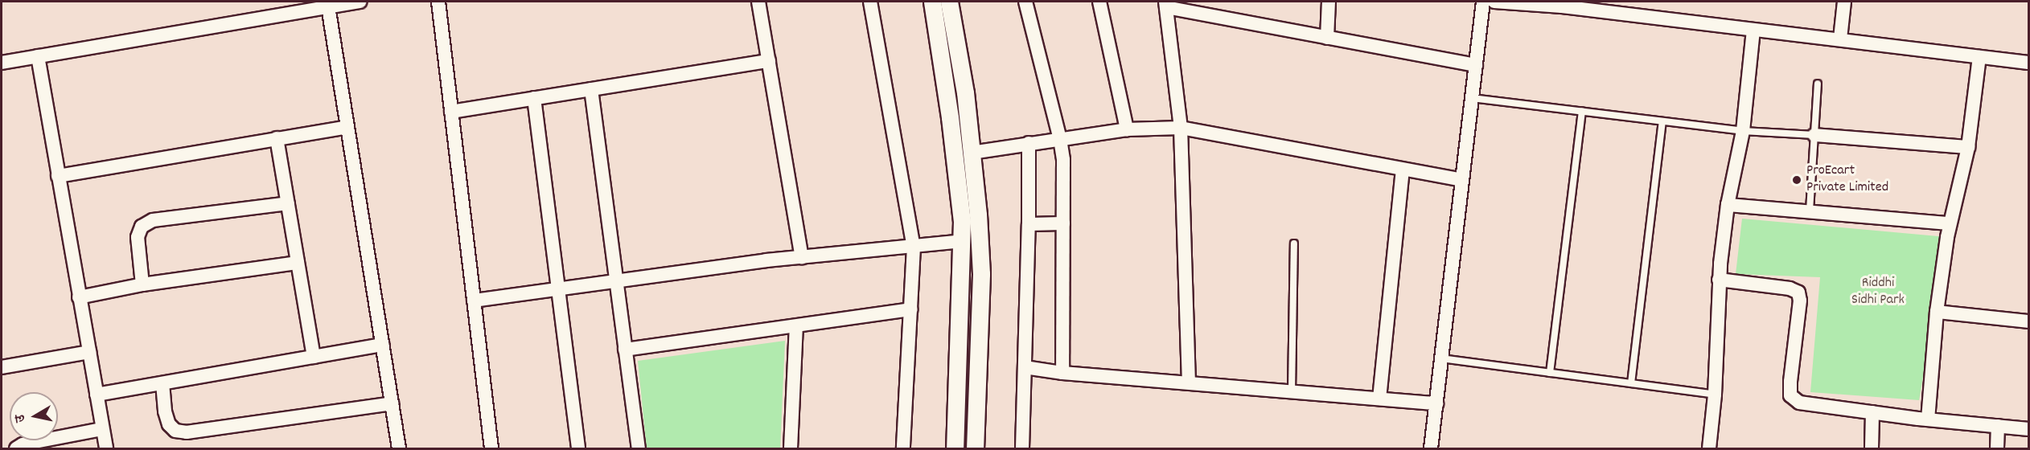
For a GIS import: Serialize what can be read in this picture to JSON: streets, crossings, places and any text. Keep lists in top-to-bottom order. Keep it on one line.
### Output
{"parks":["Riddhi Sidhi Park"],"places":["ProEcart Private Limited"],"north":"left"}
